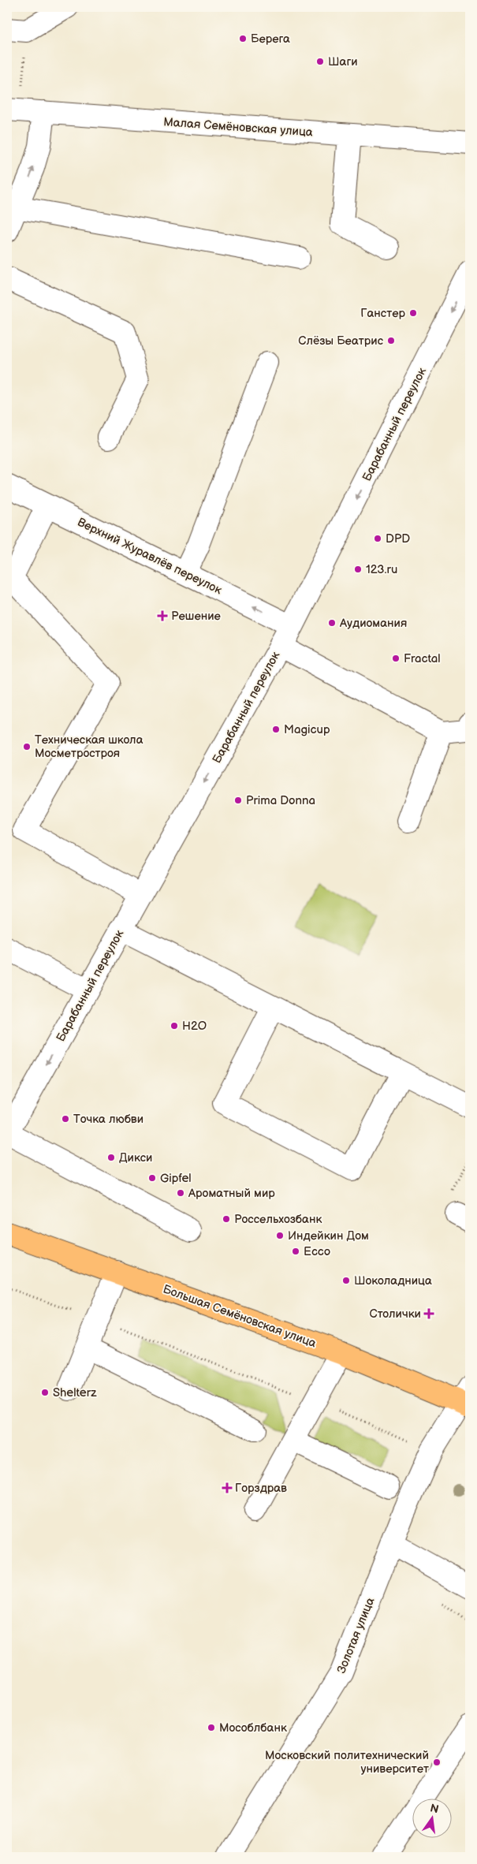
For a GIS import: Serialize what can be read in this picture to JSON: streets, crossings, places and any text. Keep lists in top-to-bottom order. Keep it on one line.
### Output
{"streets":{"main road":["Большая Семёновская улица"],"street":["Малая Семёновская улица","Барабанный переулок","Верхний Журавлёв переулок","Золотая улица"]},"crossings":[["Барабанный переулок","Верхний Журавлёв переулок"],["Большая Семёновская улица","Золотая улица"]],"one_way":["Верхний Журавлёв переулок"],"places":{"other":["Берега","Шаги","Ганстер","Слёзы Беатрис","DPD","123.ru","Аудиомания","Fractal","Magicup","Техническая школа Мосметростроя","Prima Donna","H2O","Точка любви","Дикси","Gipfel","Ароматный мир","Россельхозбанк","Индейкин Дом","Ecco","Шоколадница","Shelterz","Мособлбанк","Московский политехнический университет"],"health":["Решение","Столички","Горздрав"]},"north":"top"}
